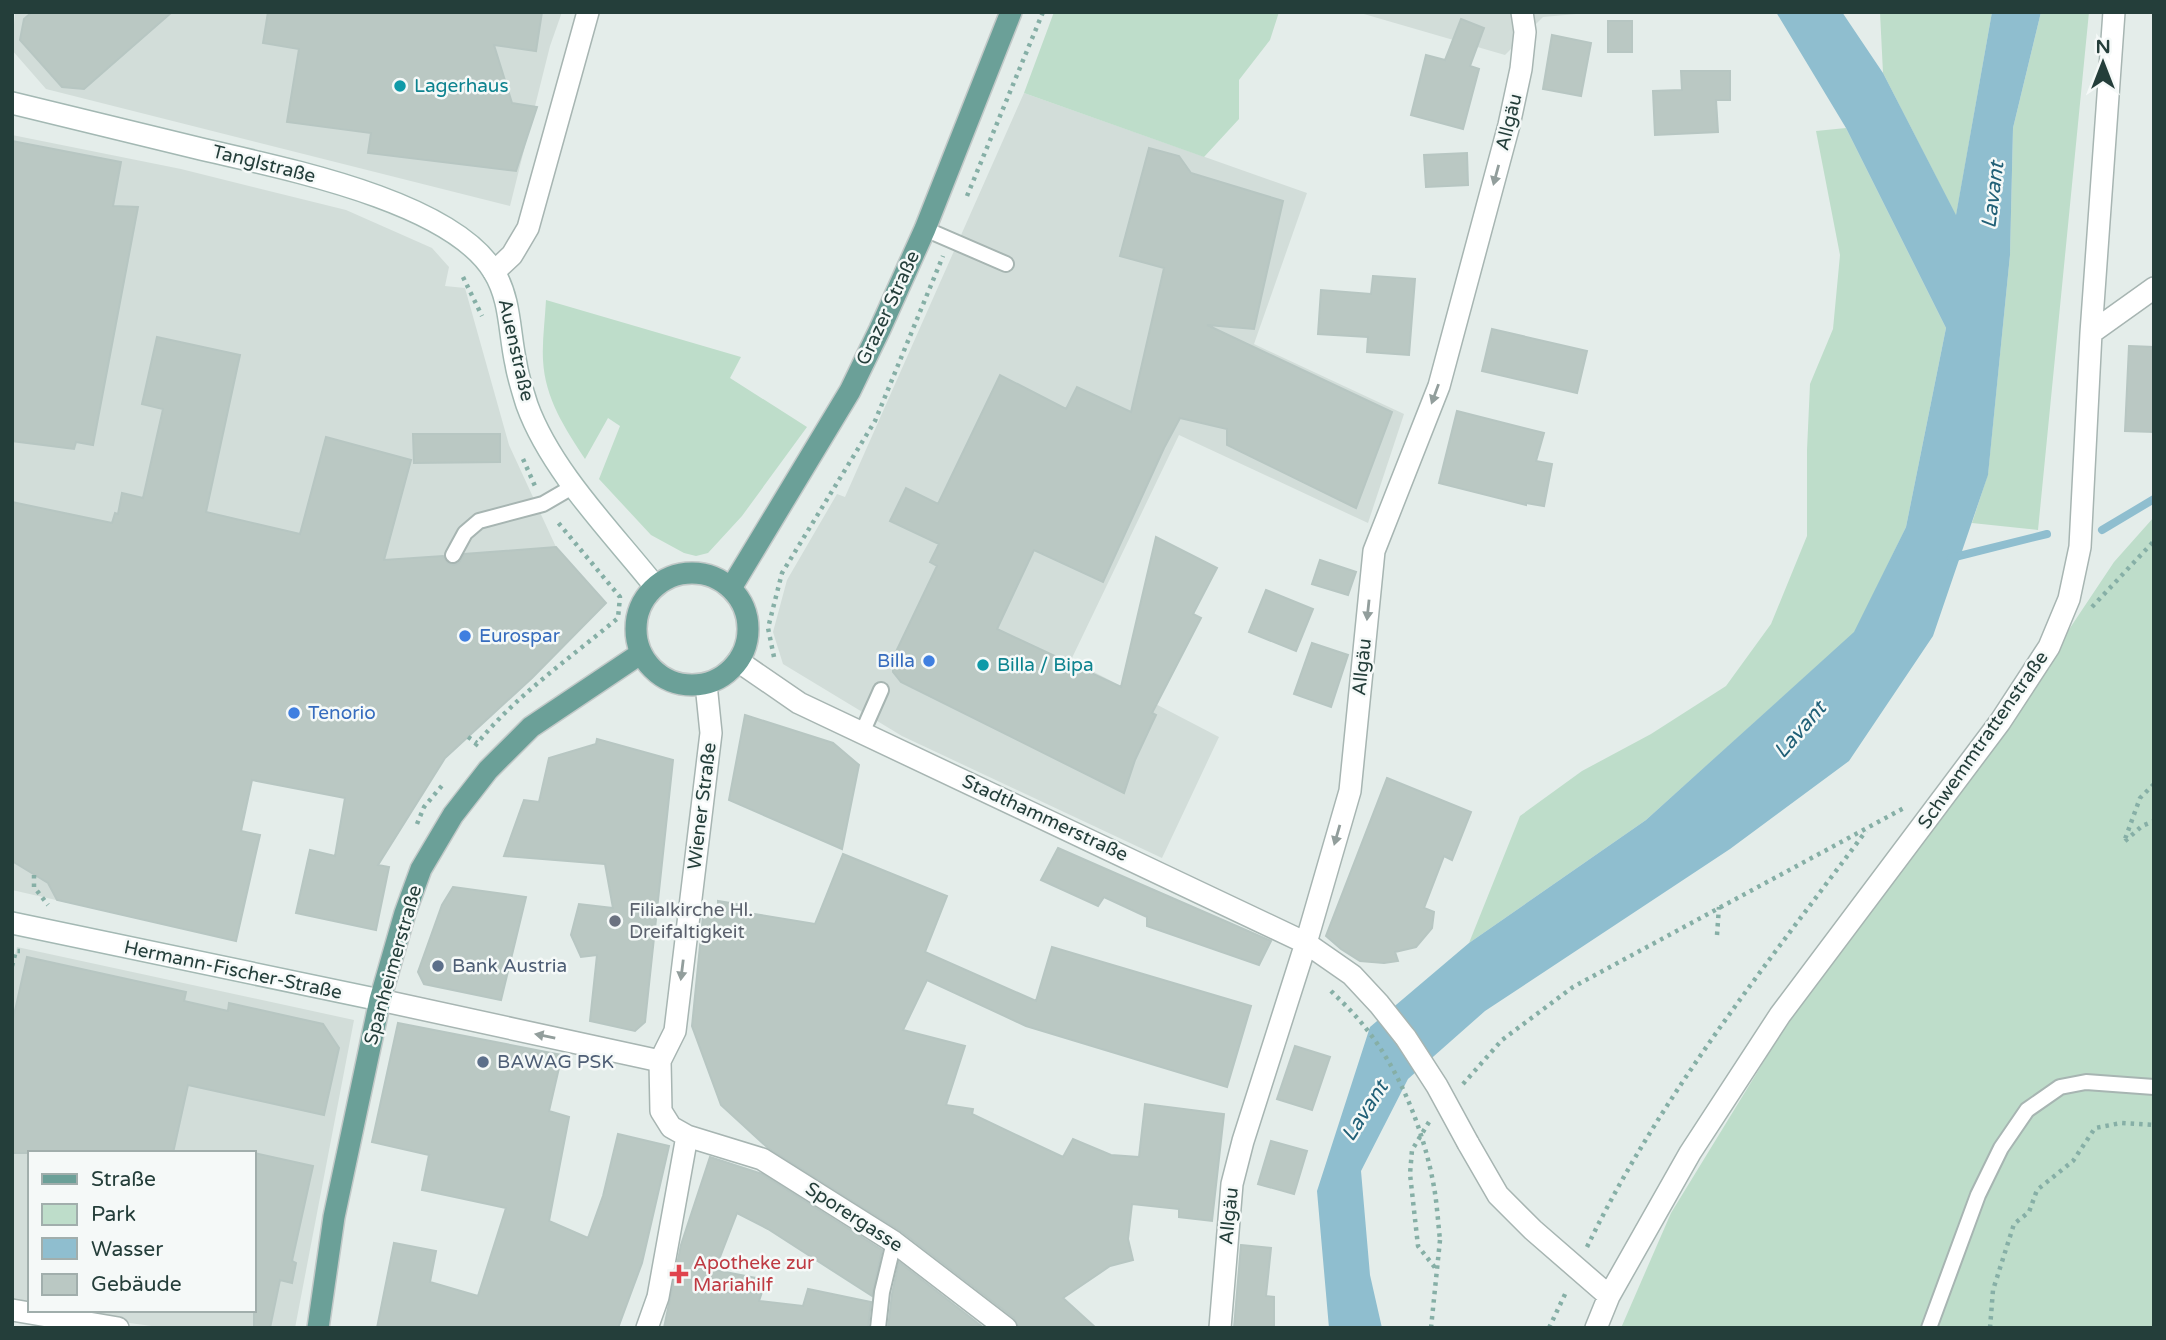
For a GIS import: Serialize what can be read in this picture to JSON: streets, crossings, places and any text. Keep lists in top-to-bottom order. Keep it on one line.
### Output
{"streets":{"main road":["Grazer Straße","Spanheimerstraße"],"street":["Allgäu","Tanglstraße","Auenstraße","Schwemmtrattenstraße","Wiener Straße","Stadthammerstraße","Hermann-Fischer-Straße","Sporergasse"]},"crossings":[["Allgäu","Stadthammerstraße"],["Tanglstraße","Auenstraße"],["Grazer Straße","Auenstraße"],["Grazer Straße","Wiener Straße"],["Grazer Straße","Stadthammerstraße"],["Grazer Straße","Spanheimerstraße"],["Auenstraße","Wiener Straße"],["Auenstraße","Stadthammerstraße"],["Auenstraße","Spanheimerstraße"],["Schwemmtrattenstraße","Stadthammerstraße"],["Wiener Straße","Stadthammerstraße"],["Wiener Straße","Spanheimerstraße"],["Wiener Straße","Hermann-Fischer-Straße"],["Wiener Straße","Sporergasse"],["Stadthammerstraße","Spanheimerstraße"],["Spanheimerstraße","Hermann-Fischer-Straße"]],"one_way":["Allgäu","Wiener Straße","Hermann-Fischer-Straße"],"water":["Lavant"],"places":{"other":["Lagerhaus","Eurospar","Billa","Billa / Bipa","Tenorio","Filialkirche Hl. Dreifaltigkeit","Bank Austria","BAWAG PSK"],"health":["Apotheke zur Mariahilf"]},"legend":["Straße","Park","Wasser","Gebäude"],"north":"top"}
